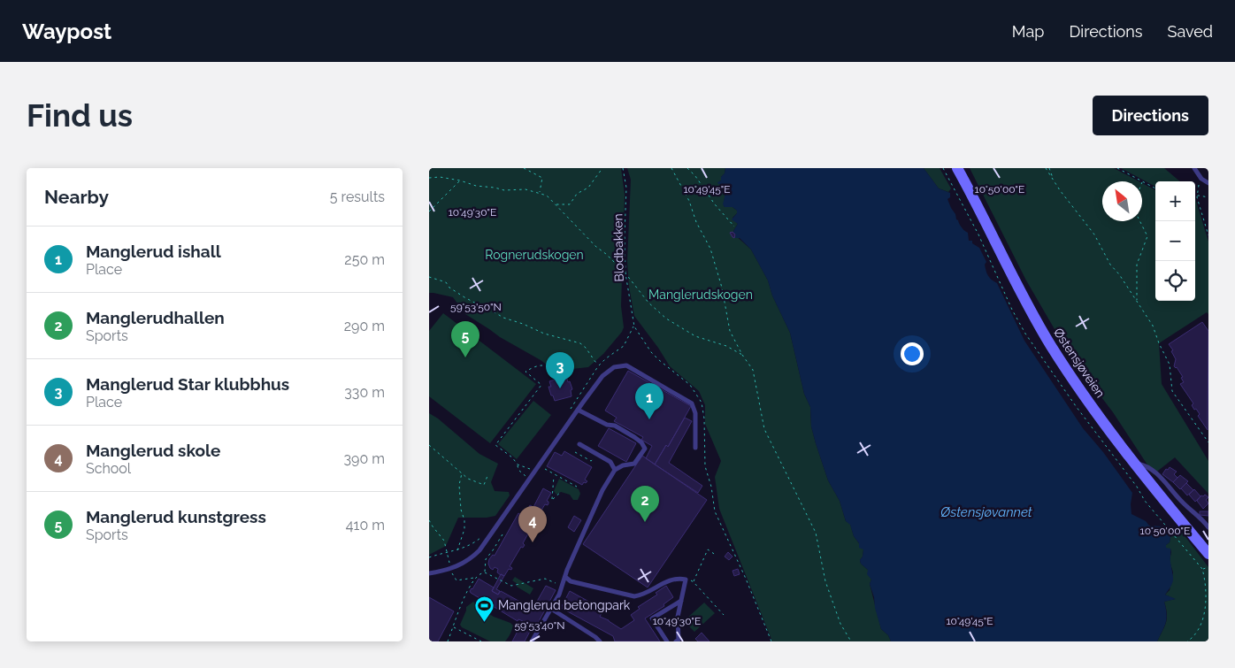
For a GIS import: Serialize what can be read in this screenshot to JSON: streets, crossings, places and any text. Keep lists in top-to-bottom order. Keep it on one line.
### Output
{"streets":{"main road":["Østensjøveien"],"path":["Blodbakken"]},"water":["Østensjøvannet"],"parks":["Rognerudskogen","Manglerudskogen"],"places":{"sports":["Manglerud betongpark"]},"north":"top left","page":{"header":"Waypost","nav":["Map","Directions","Saved"],"buttons":"Directions","title":"Find us","heading":["Nearby","5 results"],"map_buttons":["+","−"],"list":[{"mark":"1","name":"Manglerud ishall","note":"Place","value":"250 m"},{"mark":"2","name":"Manglerudhallen","note":"Sports","value":"290 m"},{"mark":"3","name":"Manglerud Star klubbhus","note":"Place","value":"330 m"},{"mark":"4","name":"Manglerud skole","note":"School","value":"390 m"},{"mark":"5","name":"Manglerud kunstgress","note":"Sports","value":"410 m"}],"pins":["5","3","1","2","4"]},"coordinates":["10°49'45\"E","10°50'00\"E","10°49'30\"E","59°53'50\"N","59°53'40\"N"]}
